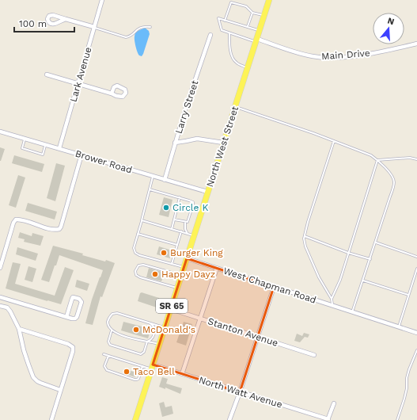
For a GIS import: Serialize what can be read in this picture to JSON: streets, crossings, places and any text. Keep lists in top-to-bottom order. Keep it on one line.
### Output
{"streets":{"main road":["North West Street","SR 65"],"street":["Main Drive","Lark Avenue","Larry Street","Brower Road","West Chapman Road","Stanton Avenue","North Watt Avenue"]},"crossings":[["Main Drive","North West Street"],["Lark Avenue","Brower Road"],["Larry Street","Brower Road"],["North West Street","Brower Road"],["North West Street","West Chapman Road"],["North West Street","Stanton Avenue"],["North West Street","North Watt Avenue"]],"places":["Circle K","Burger King","Happy Dayz","McDonald's","Taco Bell"],"scale_bar":"100 m","north":"top"}
